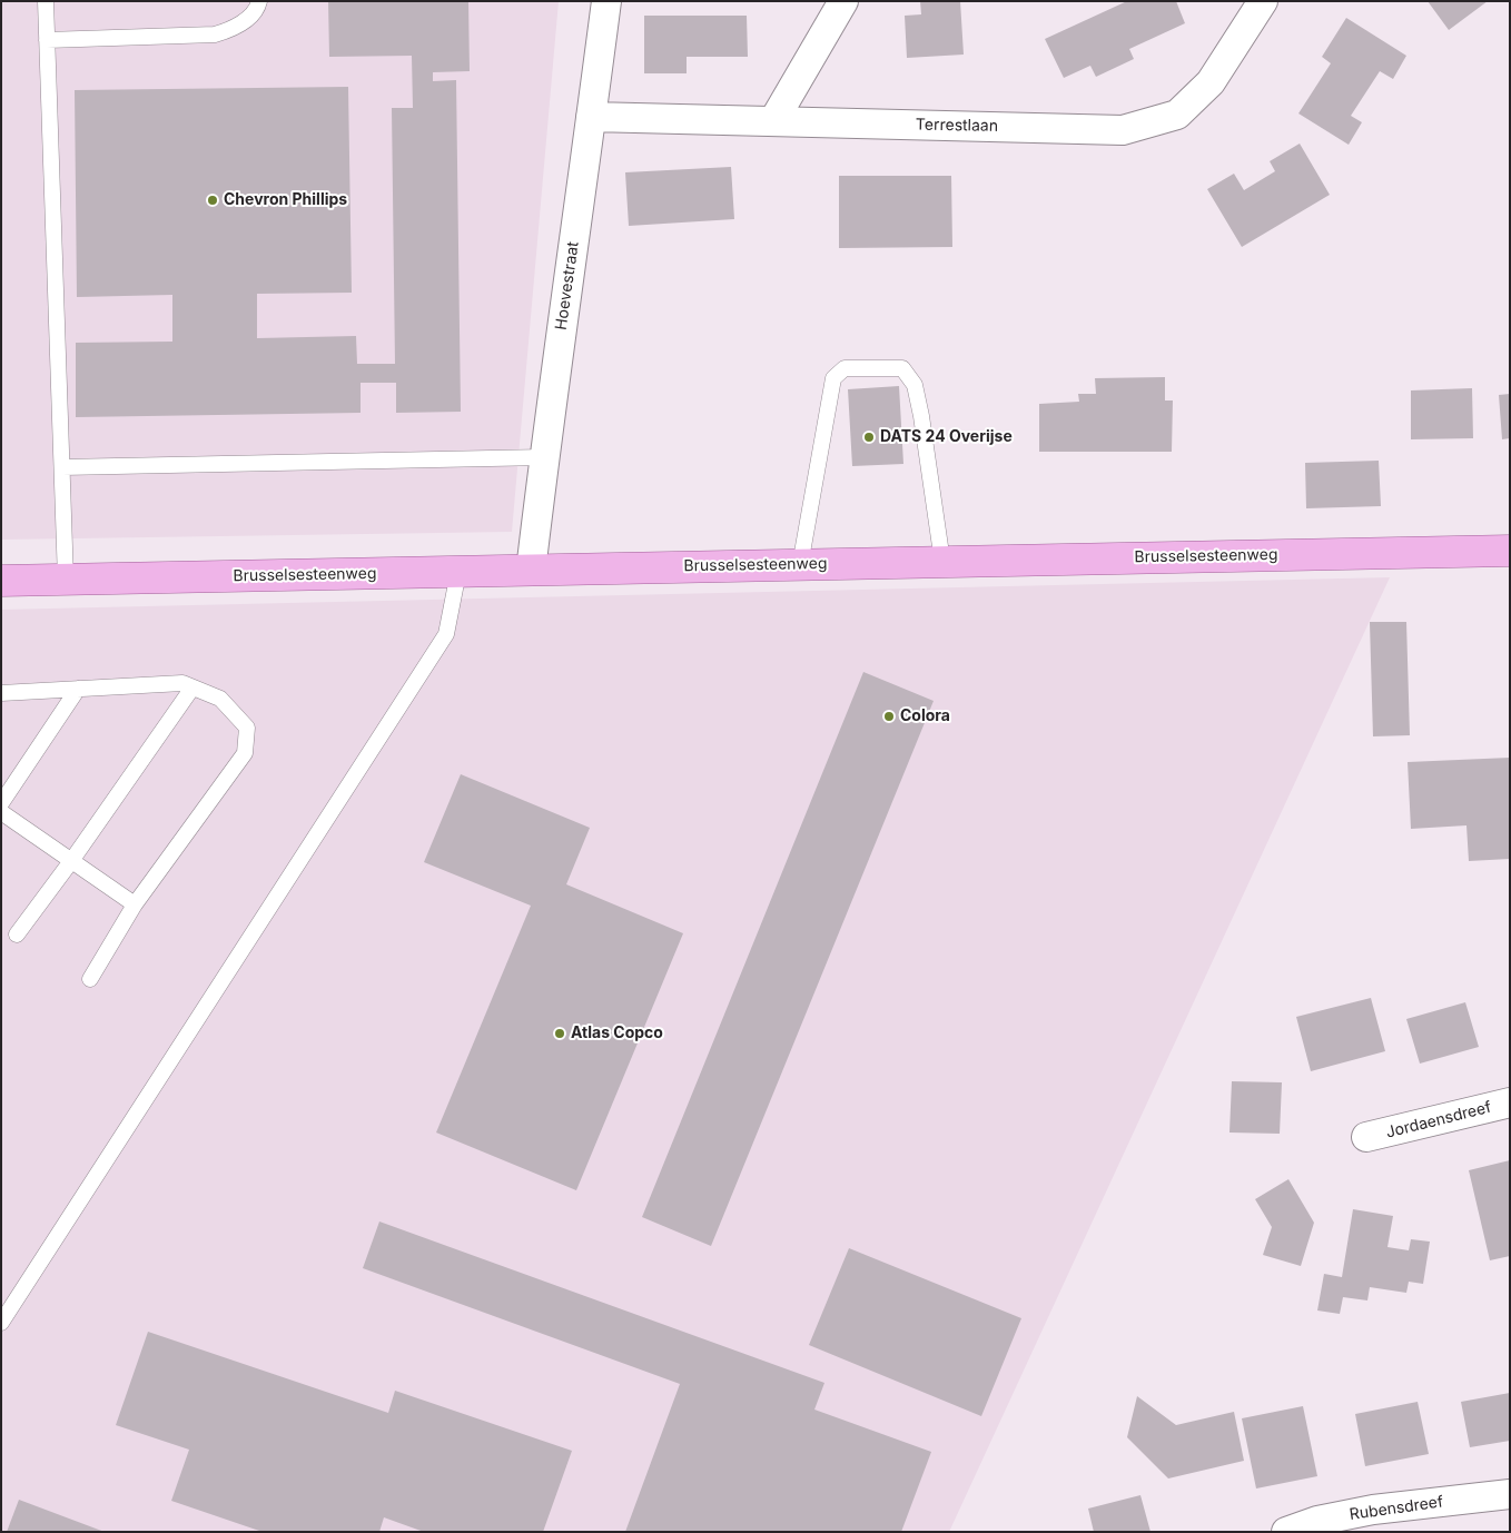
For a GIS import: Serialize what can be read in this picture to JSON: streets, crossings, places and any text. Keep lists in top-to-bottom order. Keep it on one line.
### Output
{"streets":{"main road":["Brusselsesteenweg"],"street":["Terrestlaan","Hoevestraat","Jordaensdreef","Rubensdreef"]},"crossings":[["Terrestlaan","Hoevestraat"],["Hoevestraat","Brusselsesteenweg"]],"places":["Chevron Phillips","DATS 24 Overijse","Colora","Atlas Copco"]}
